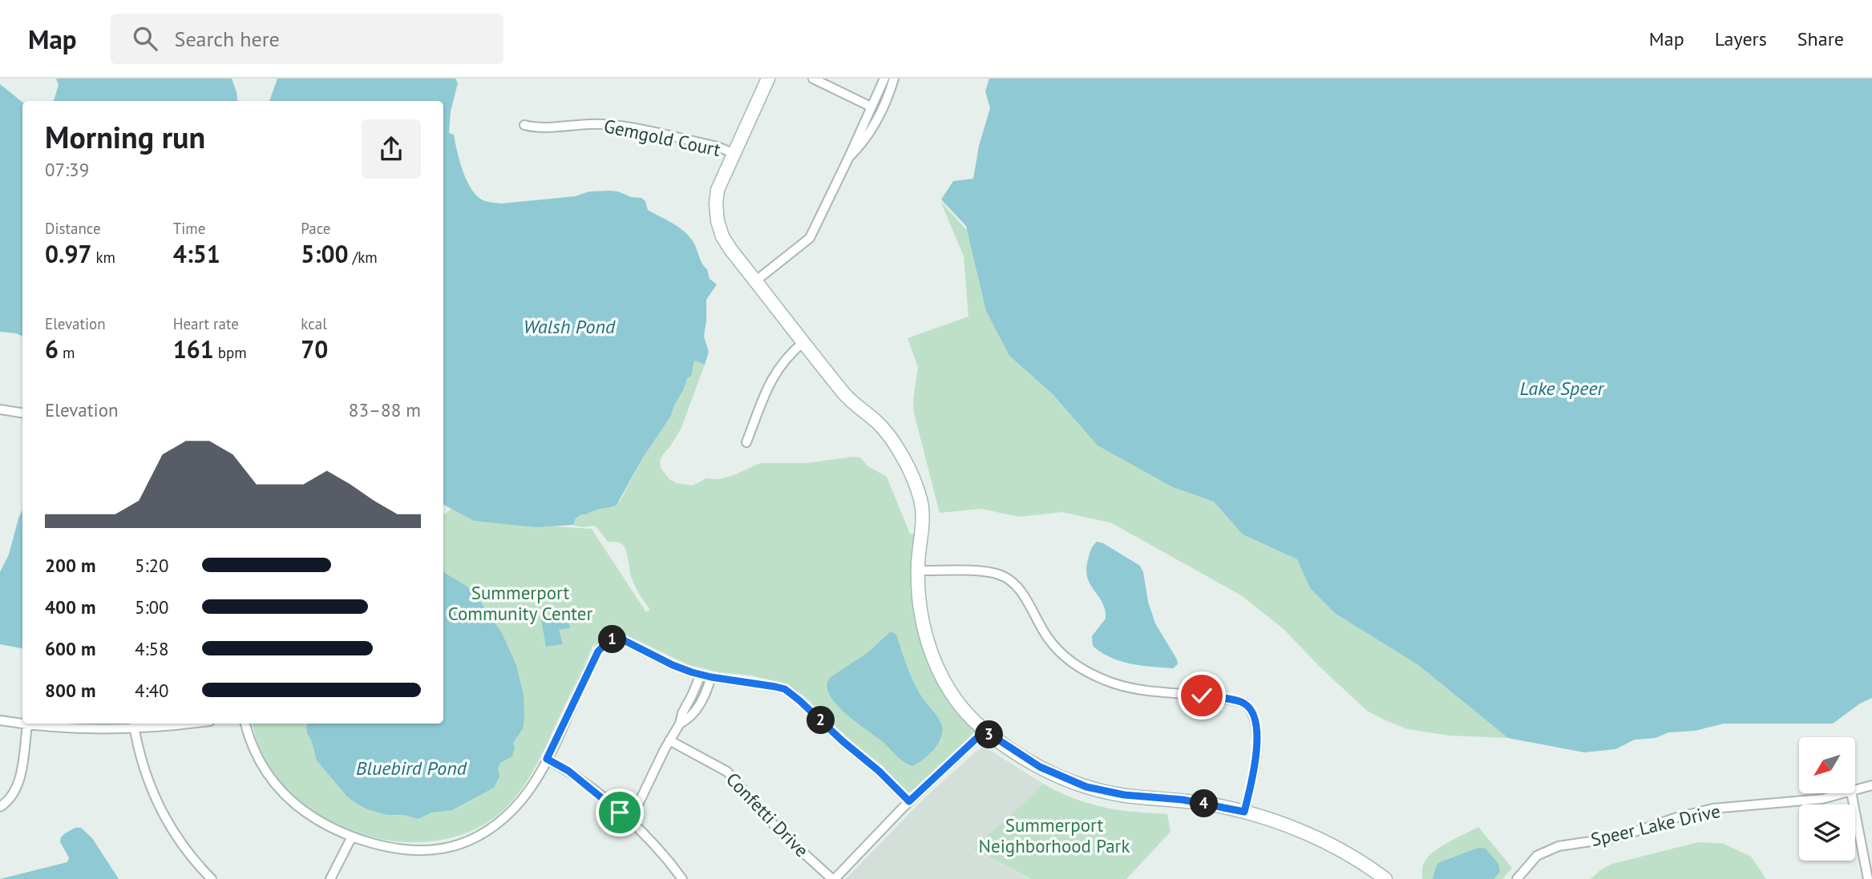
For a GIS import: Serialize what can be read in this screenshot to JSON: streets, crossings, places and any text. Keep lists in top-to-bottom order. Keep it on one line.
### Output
{"streets":{"street":["Gemgold Court","Confetti Drive","Speer Lake Drive"]},"water":["Walsh Pond","Lake Speer","Bluebird Pond"],"parks":["Summerport Community Center","Summerport Neighborhood Park"],"north":"bottom left","page":{"header":"Map","search":"Search here","nav":["Map","Layers","Share"],"heading":["Morning run","07:39"],"stats":[["Distance","0.97 km"],["Time","4:51"],["Pace","5:00 /km"],["Elevation","6 m"],["Heart rate","161 bpm"],["kcal","70"]],"chart":["Elevation","83–88 m"],"list":[{"name":"200 m","note":"5:20"},{"name":"400 m","note":"5:00"},{"name":"600 m","note":"4:58"},{"name":"800 m","note":"4:40"}],"pins":["1","2","3","4"]}}
